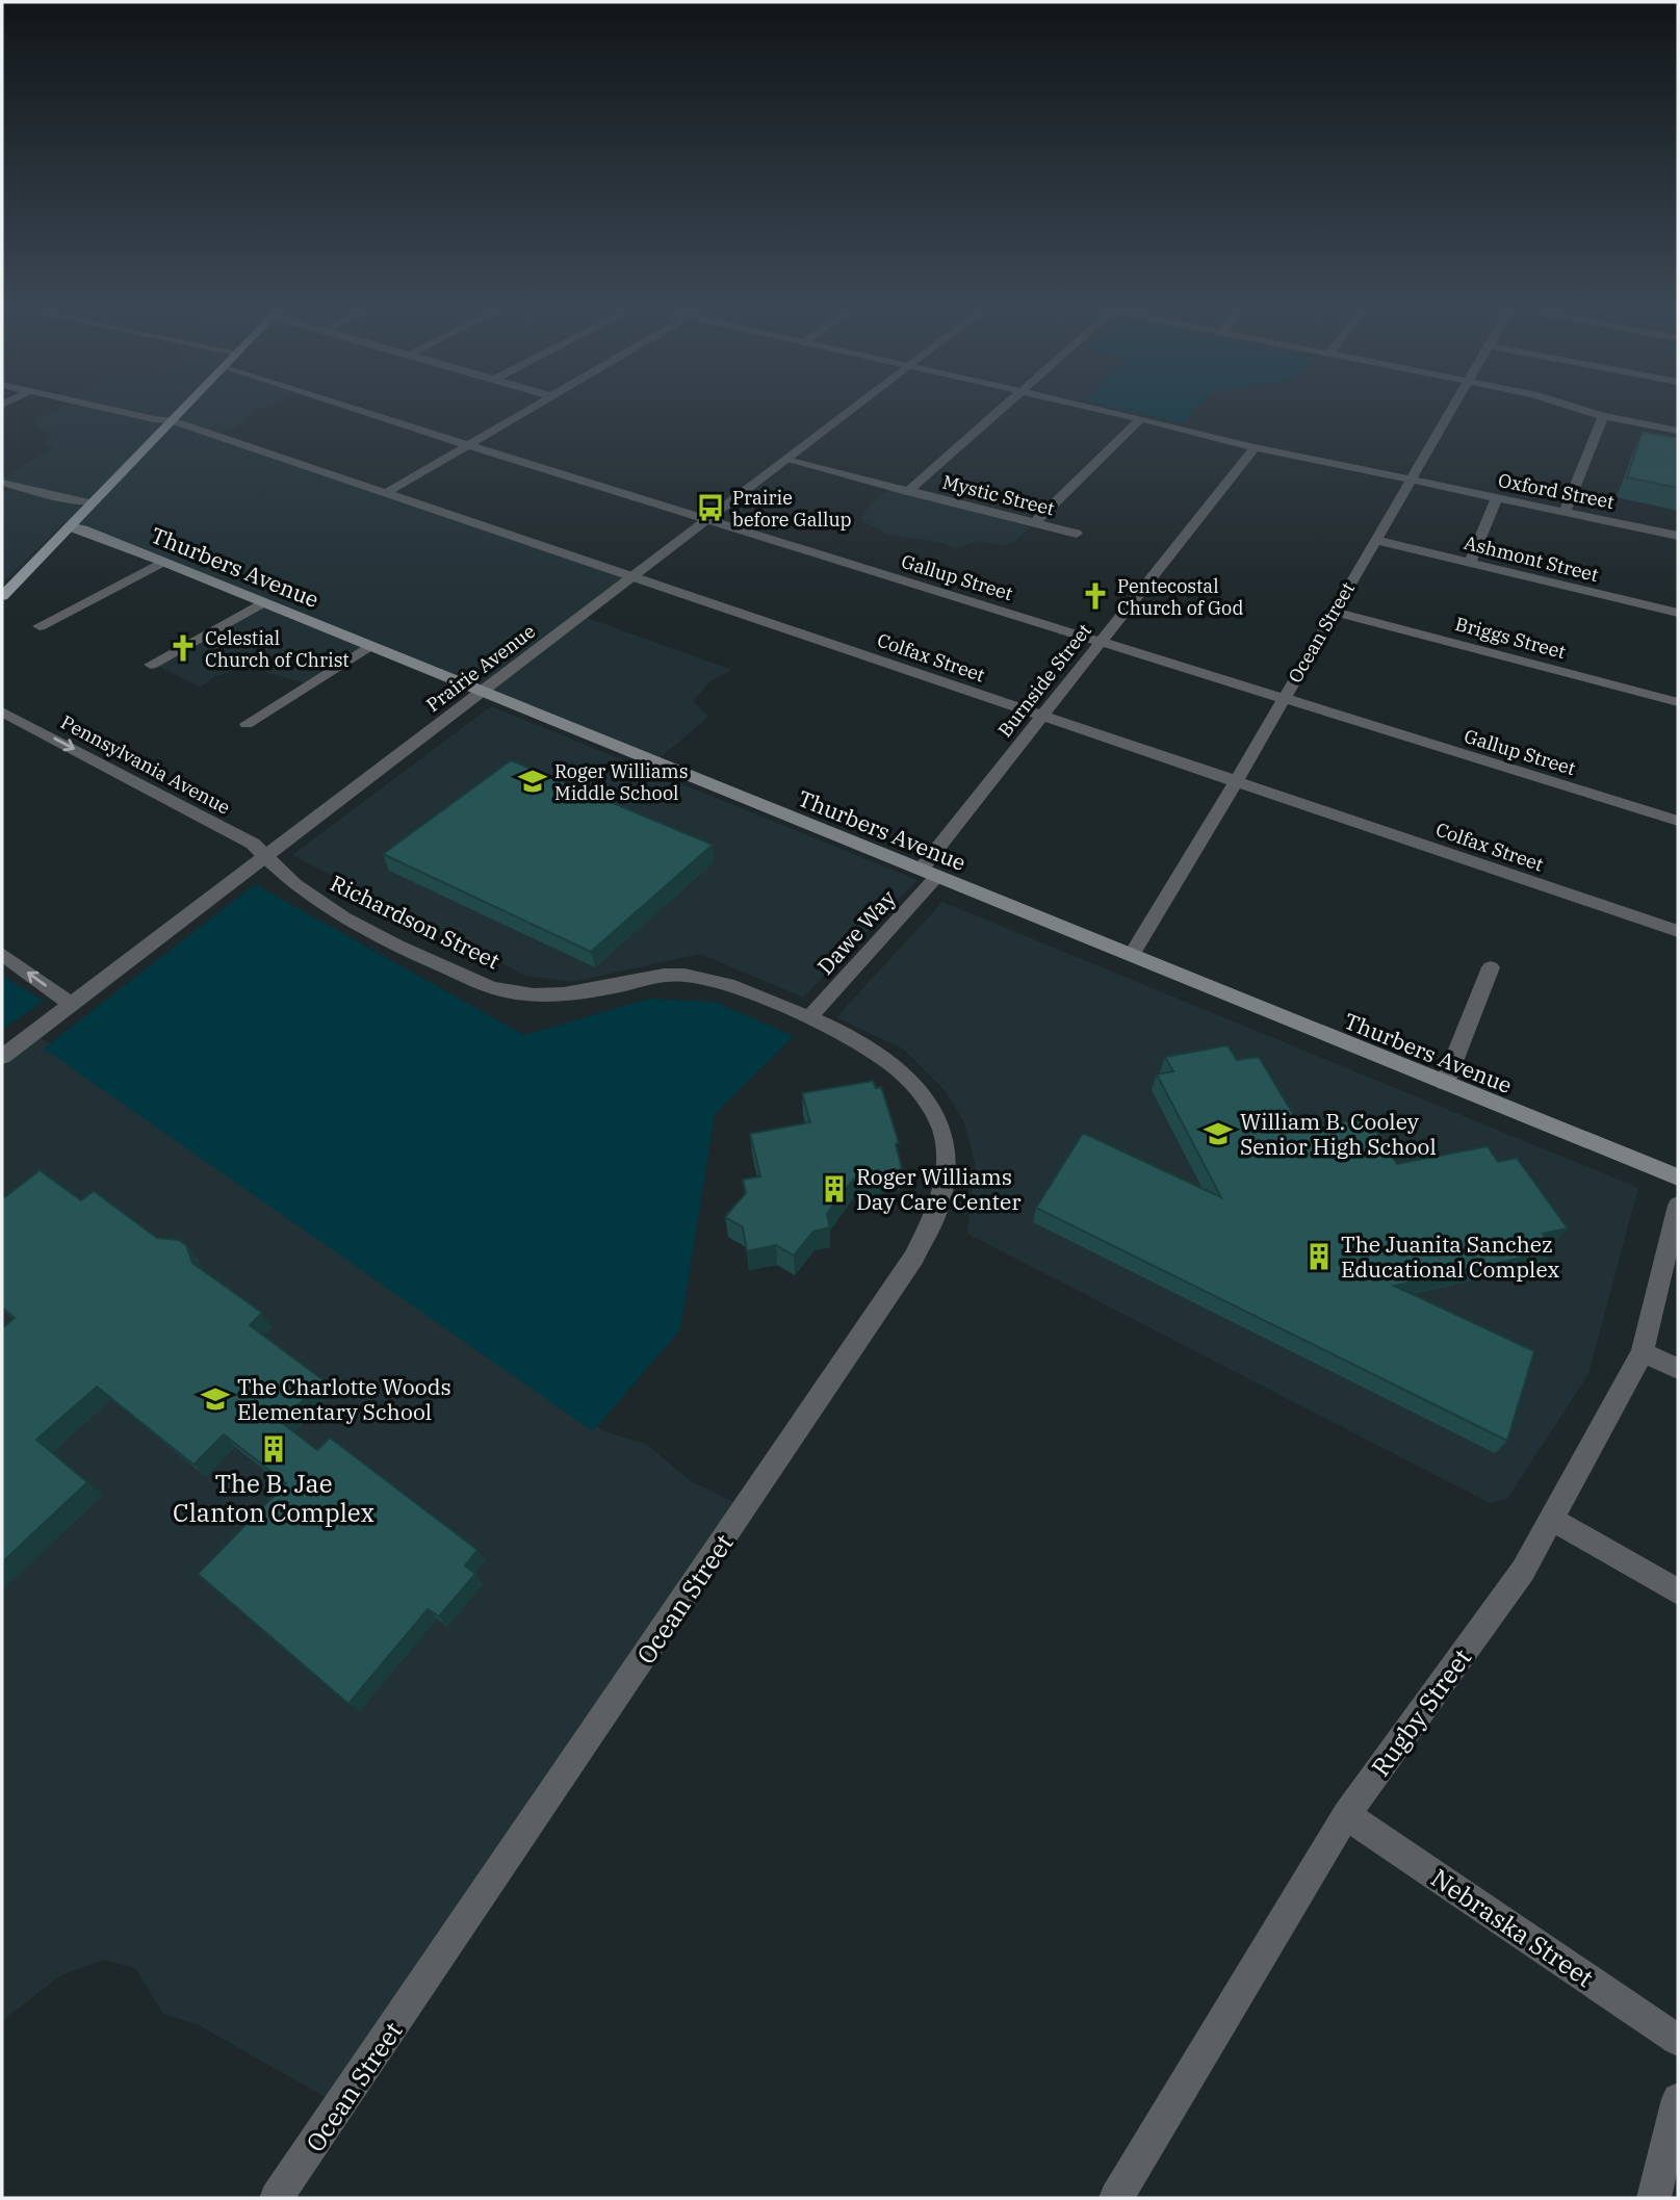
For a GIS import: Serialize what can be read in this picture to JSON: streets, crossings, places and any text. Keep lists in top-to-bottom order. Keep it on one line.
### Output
{"streets":{"main road":["Thurbers Avenue"],"street":["Oxford Street","Mystic Street","Ashmont Street","Gallup Street","Ocean Street","Briggs Street","Colfax Street","Prairie Avenue","Burnside Street","Pennsylvania Avenue","Richardson Street","Dawe Way","Rugby Street","Nebraska Street"]},"crossings":[["Oxford Street","Ocean Street"],["Oxford Street","Burnside Street"],["Mystic Street","Prairie Avenue"],["Ashmont Street","Ocean Street"],["Thurbers Avenue","Ocean Street"],["Thurbers Avenue","Prairie Avenue"],["Thurbers Avenue","Burnside Street"],["Thurbers Avenue","Dawe Way"],["Gallup Street","Ocean Street"],["Gallup Street","Prairie Avenue"],["Gallup Street","Burnside Street"],["Ocean Street","Briggs Street"],["Ocean Street","Colfax Street"],["Ocean Street","Richardson Street"],["Ocean Street","Dawe Way"],["Colfax Street","Prairie Avenue"],["Colfax Street","Burnside Street"],["Prairie Avenue","Pennsylvania Avenue"],["Prairie Avenue","Richardson Street"],["Burnside Street","Dawe Way"],["Pennsylvania Avenue","Richardson Street"],["Richardson Street","Dawe Way"],["Rugby Street","Nebraska Street"]],"one_way":["Pennsylvania Avenue"],"places":{"bus stop":["Prairie before Gallup"],"church":["Pentecostal Church of God","Celestial Church of Christ"],"school or university":["Roger Williams Middle School","William B. Cooley Senior High School","The Charlotte Woods Elementary School"],"building":["Roger Williams Day Care Center","The Juanita Sanchez Educational Complex","The B. Jae Clanton Complex"]}}
